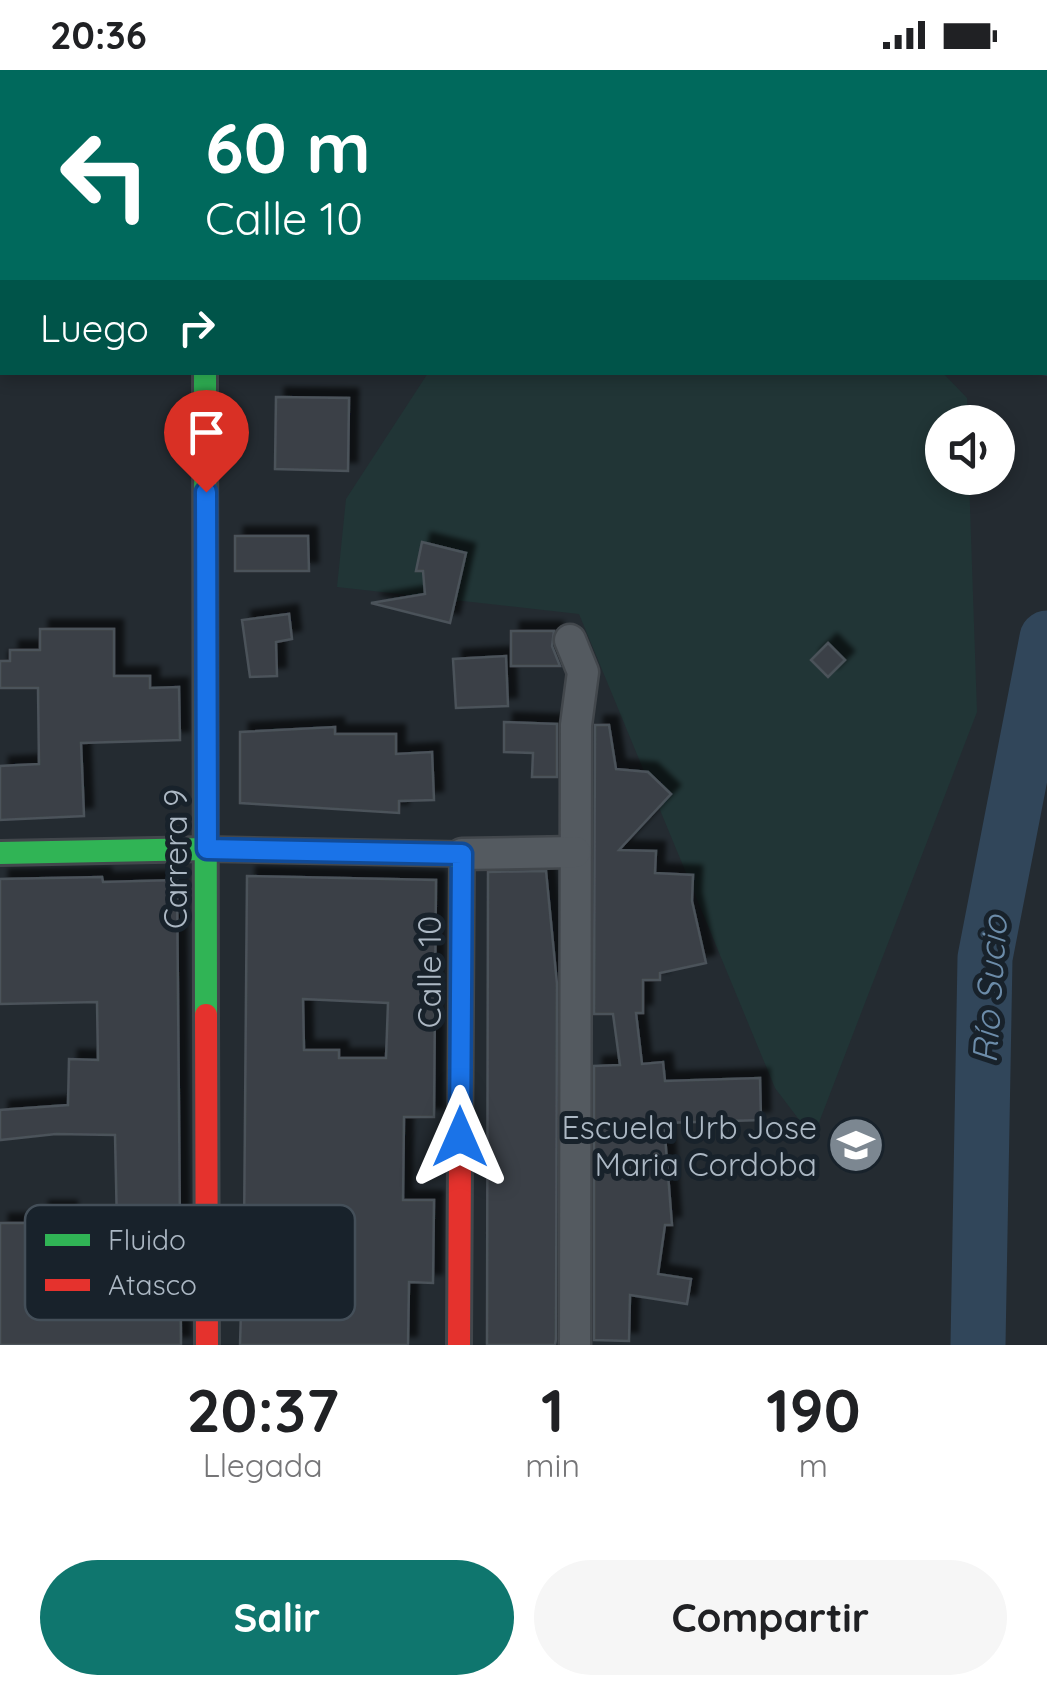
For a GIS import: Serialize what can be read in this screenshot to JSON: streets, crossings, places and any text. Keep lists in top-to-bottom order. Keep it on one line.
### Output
{"streets":{"street":["Carrera 9","Calle 10"]},"water":["Río Sucio"],"places":{"school or university":["Escuela Urb Jose Maria Cordoba"]},"legend":["Fluido","Atasco"],"page":{"status":"20:36","turn":["60 m","Calle 10"],"then":"Luego","eta":["20:37","Llegada","1","min","190","m"],"buttons":["Salir","Compartir"]}}
